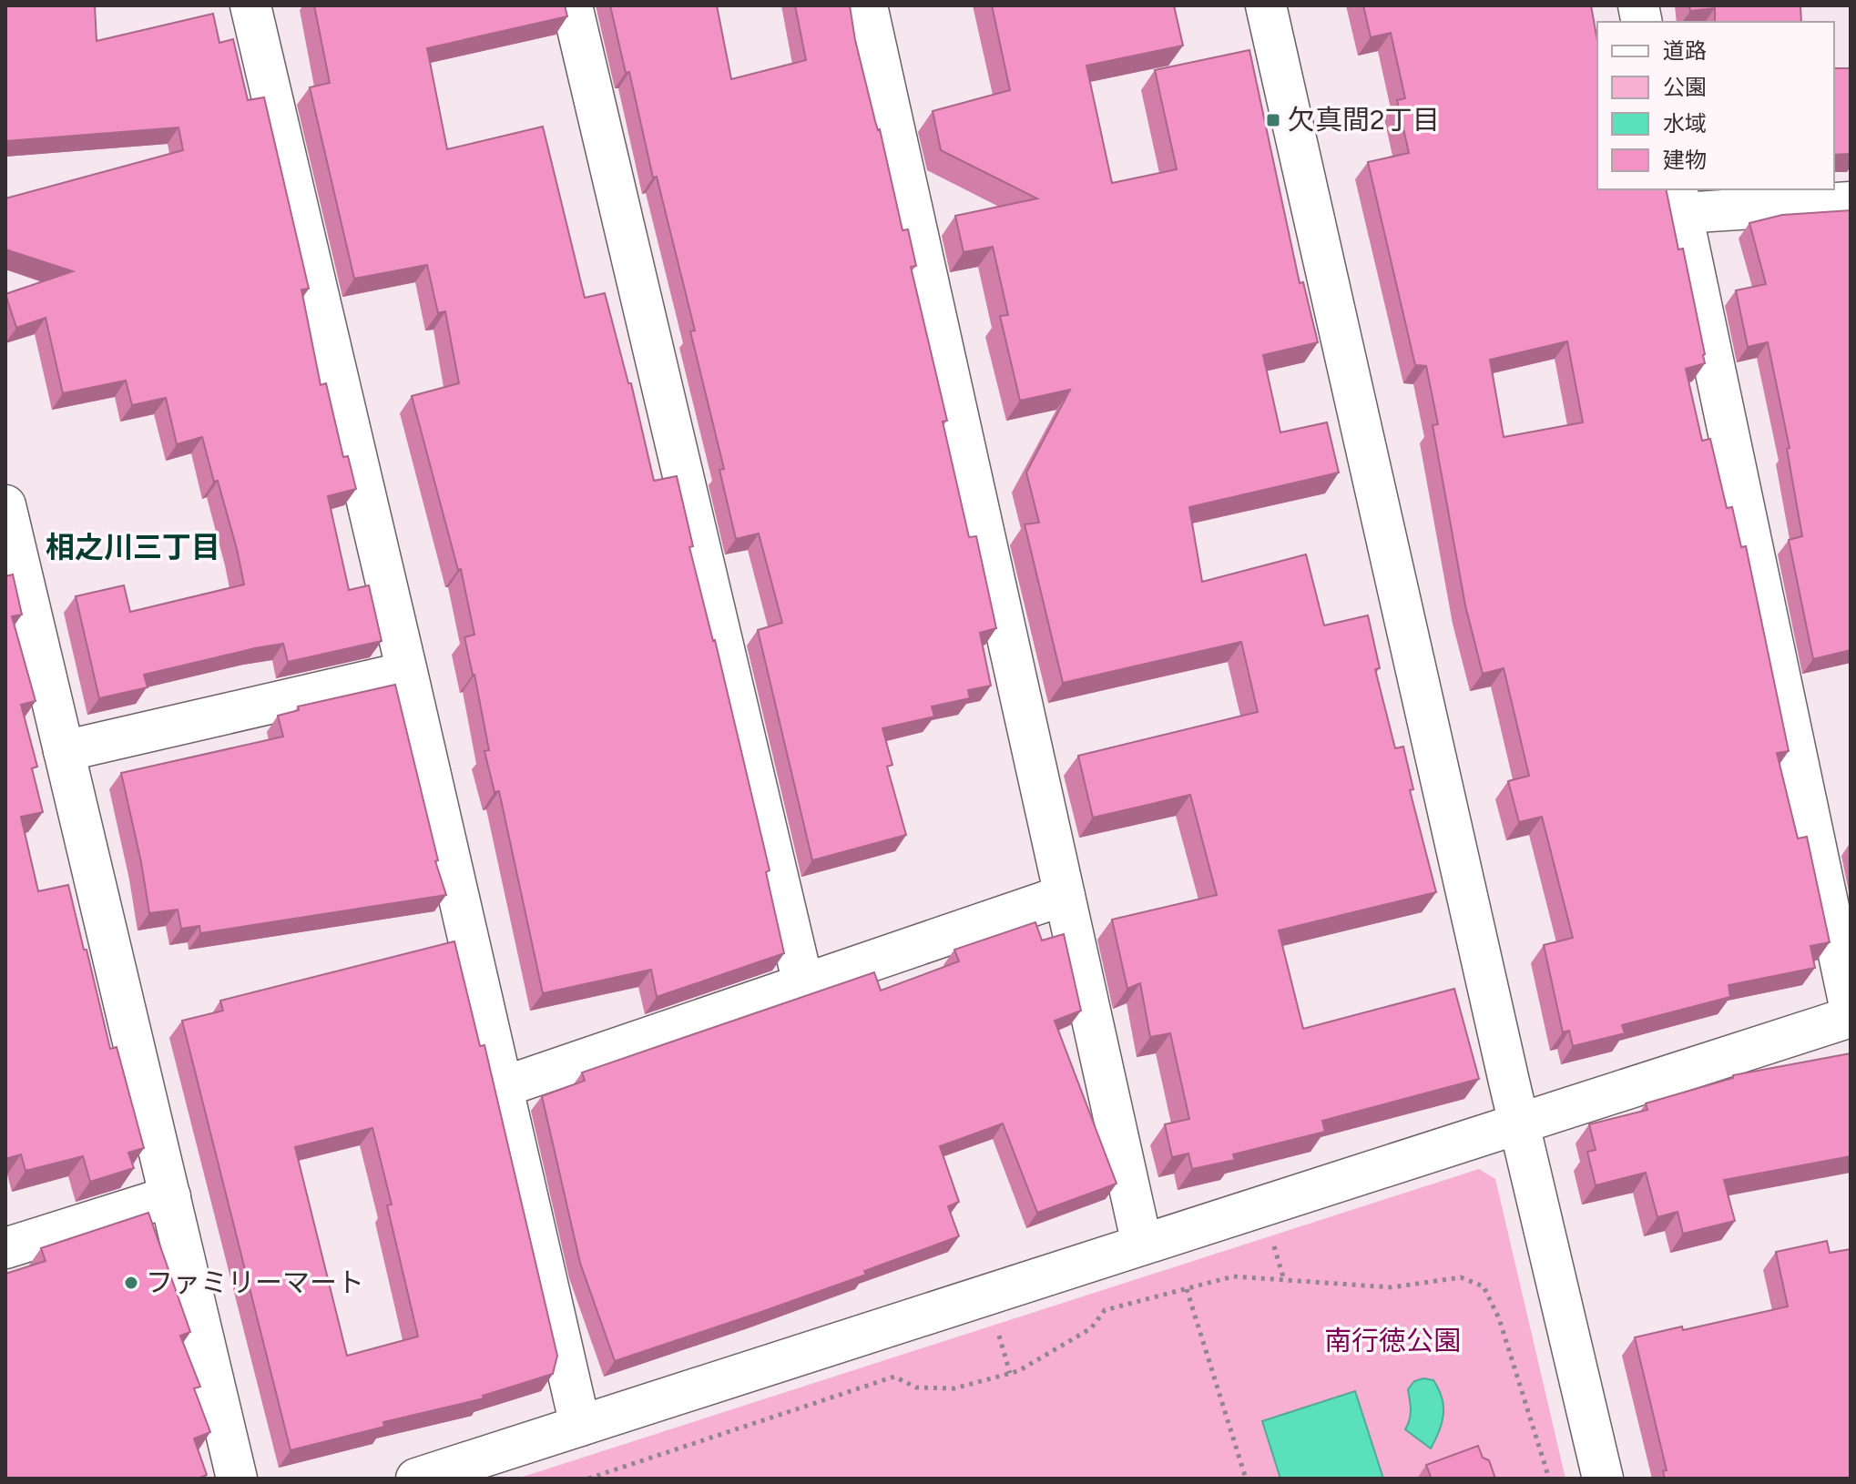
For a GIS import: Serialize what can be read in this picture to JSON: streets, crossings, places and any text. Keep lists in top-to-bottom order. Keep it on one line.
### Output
{"districts":["相之川三丁目"],"parks":["南行徳公園"],"places":{"transit":["欠真間2丁目"],"other":["ファミリーマート"]},"legend":["道路","公園","水域","建物"]}
